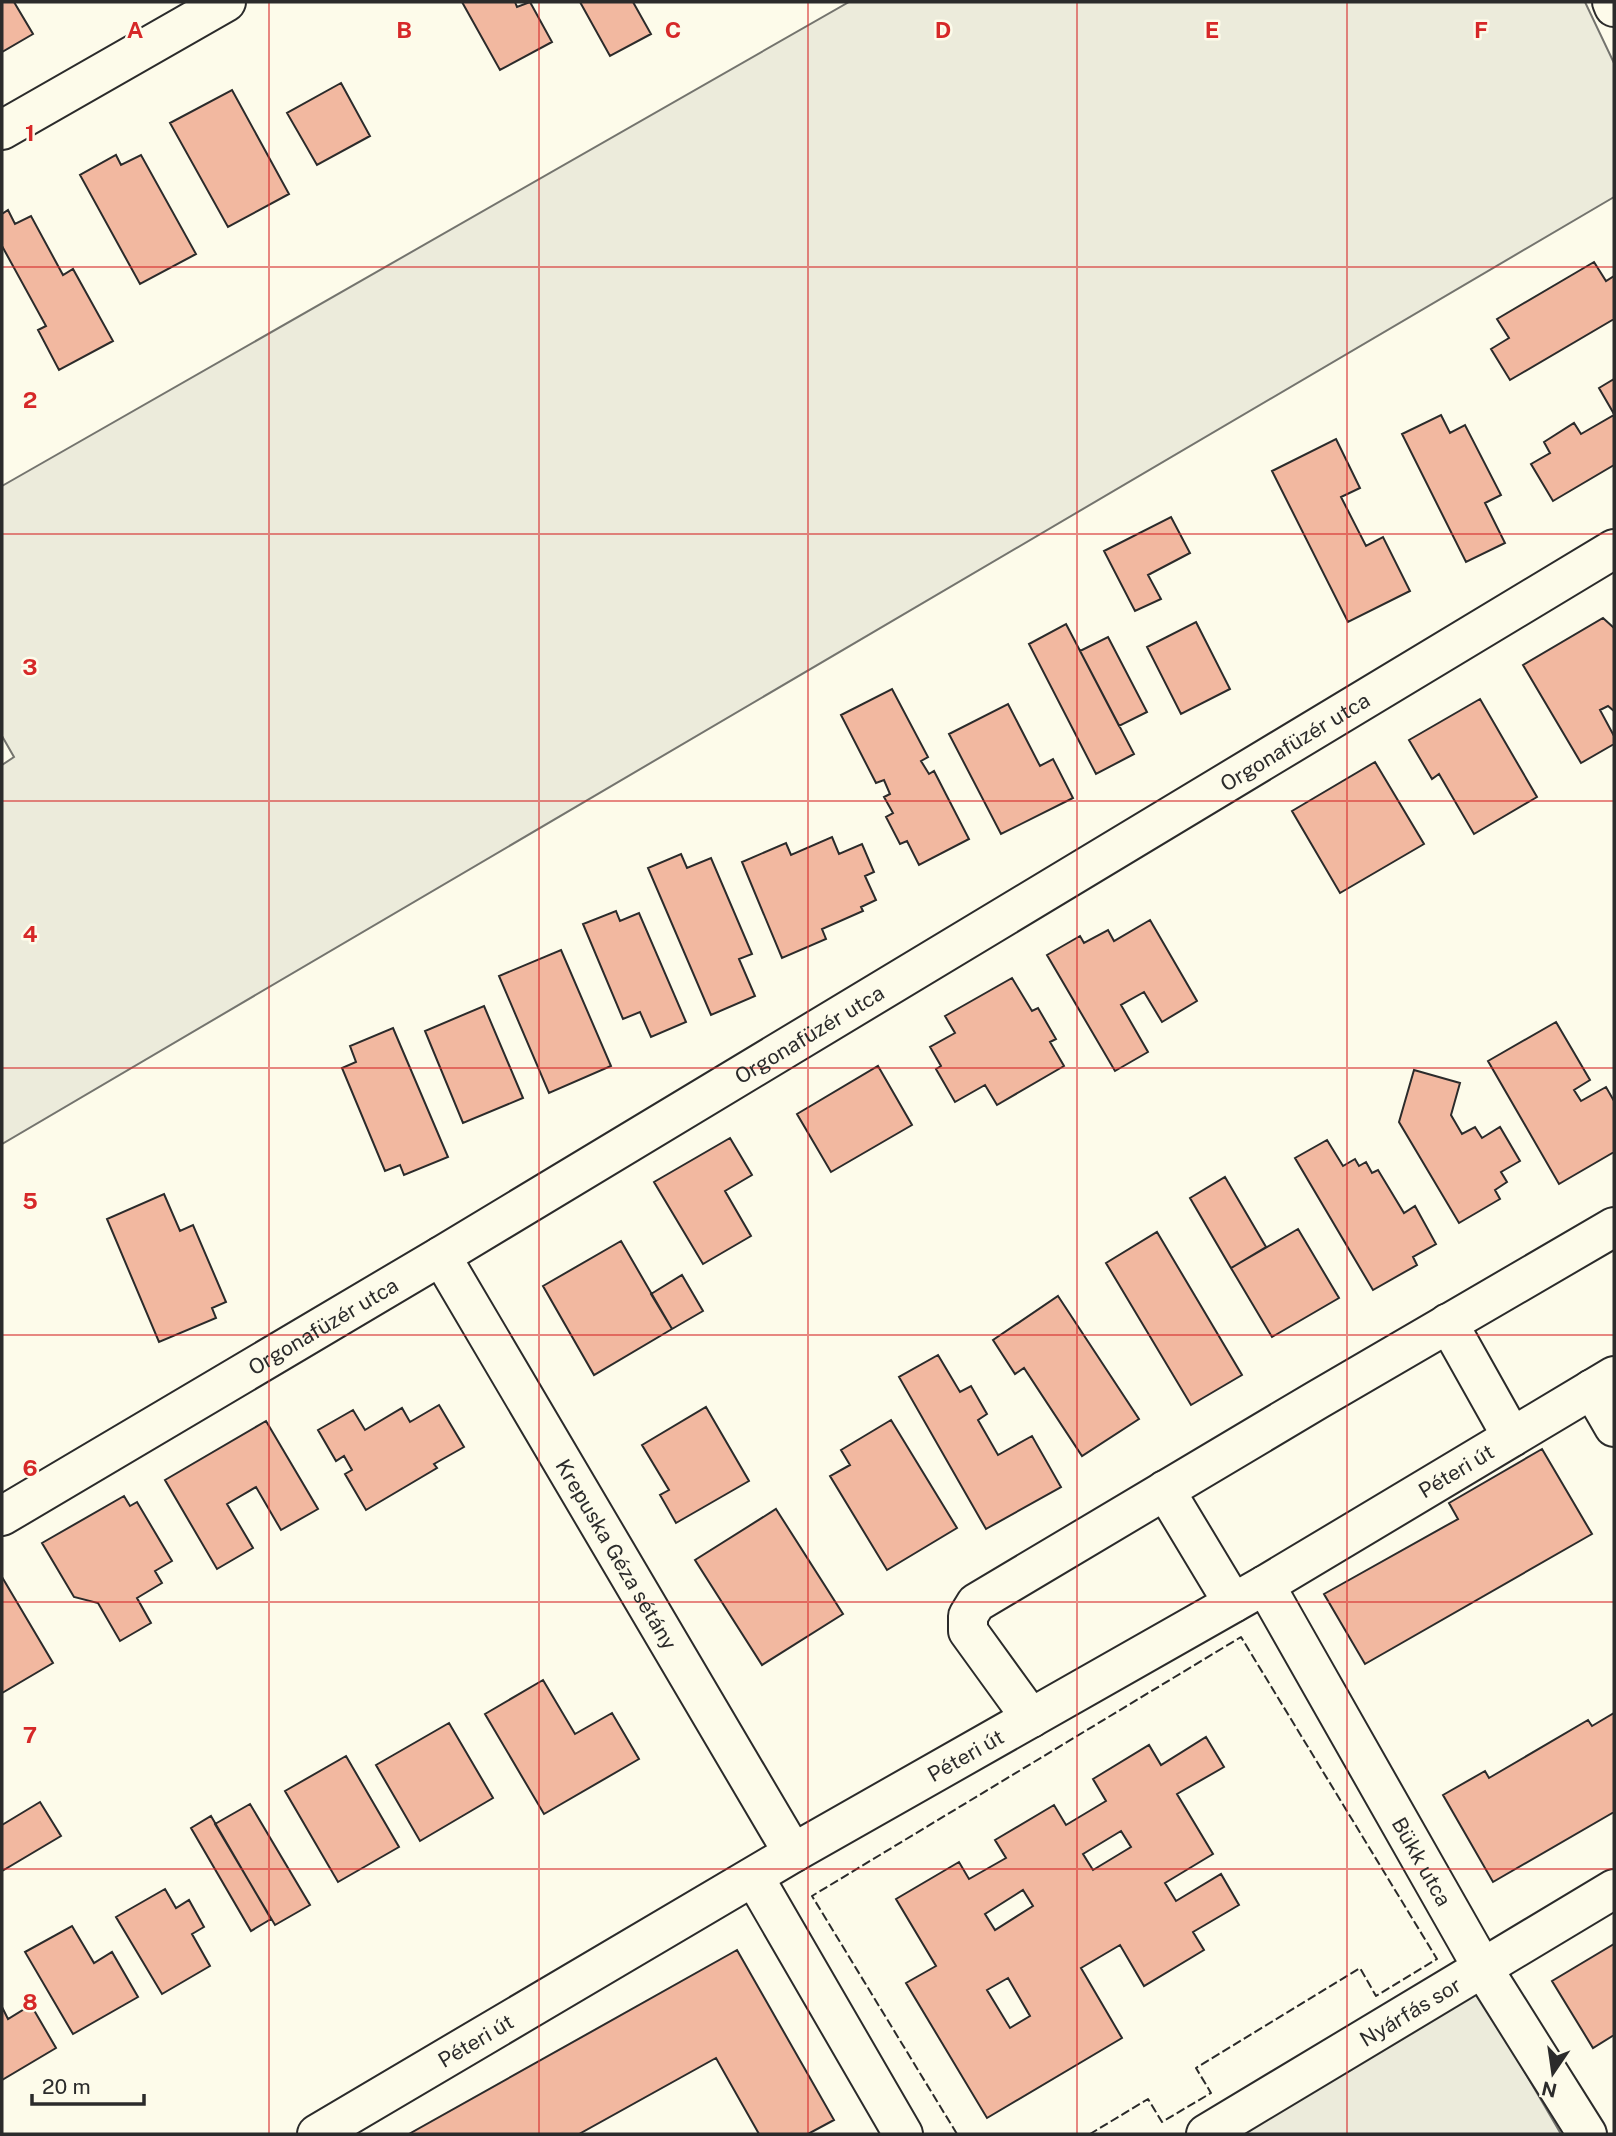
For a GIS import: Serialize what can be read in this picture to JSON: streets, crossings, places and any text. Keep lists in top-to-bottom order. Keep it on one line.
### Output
{"streets":{"street":["Orgonafüzér utca","Péteri út","Krepuska Géza sétány","Bükk utca","Nyárfás sor"]},"crossings":[["Orgonafüzér utca","Krepuska Géza sétány"],["Péteri út","Krepuska Géza sétány"],["Péteri út","Bükk utca"],["Bükk utca","Nyárfás sor"]],"scale_bar":"20 m","north":"bottom","grid":{"columns":["A","B","C","D","E","F"],"rows":["1","2","3","4","5","6","7","8"]}}
